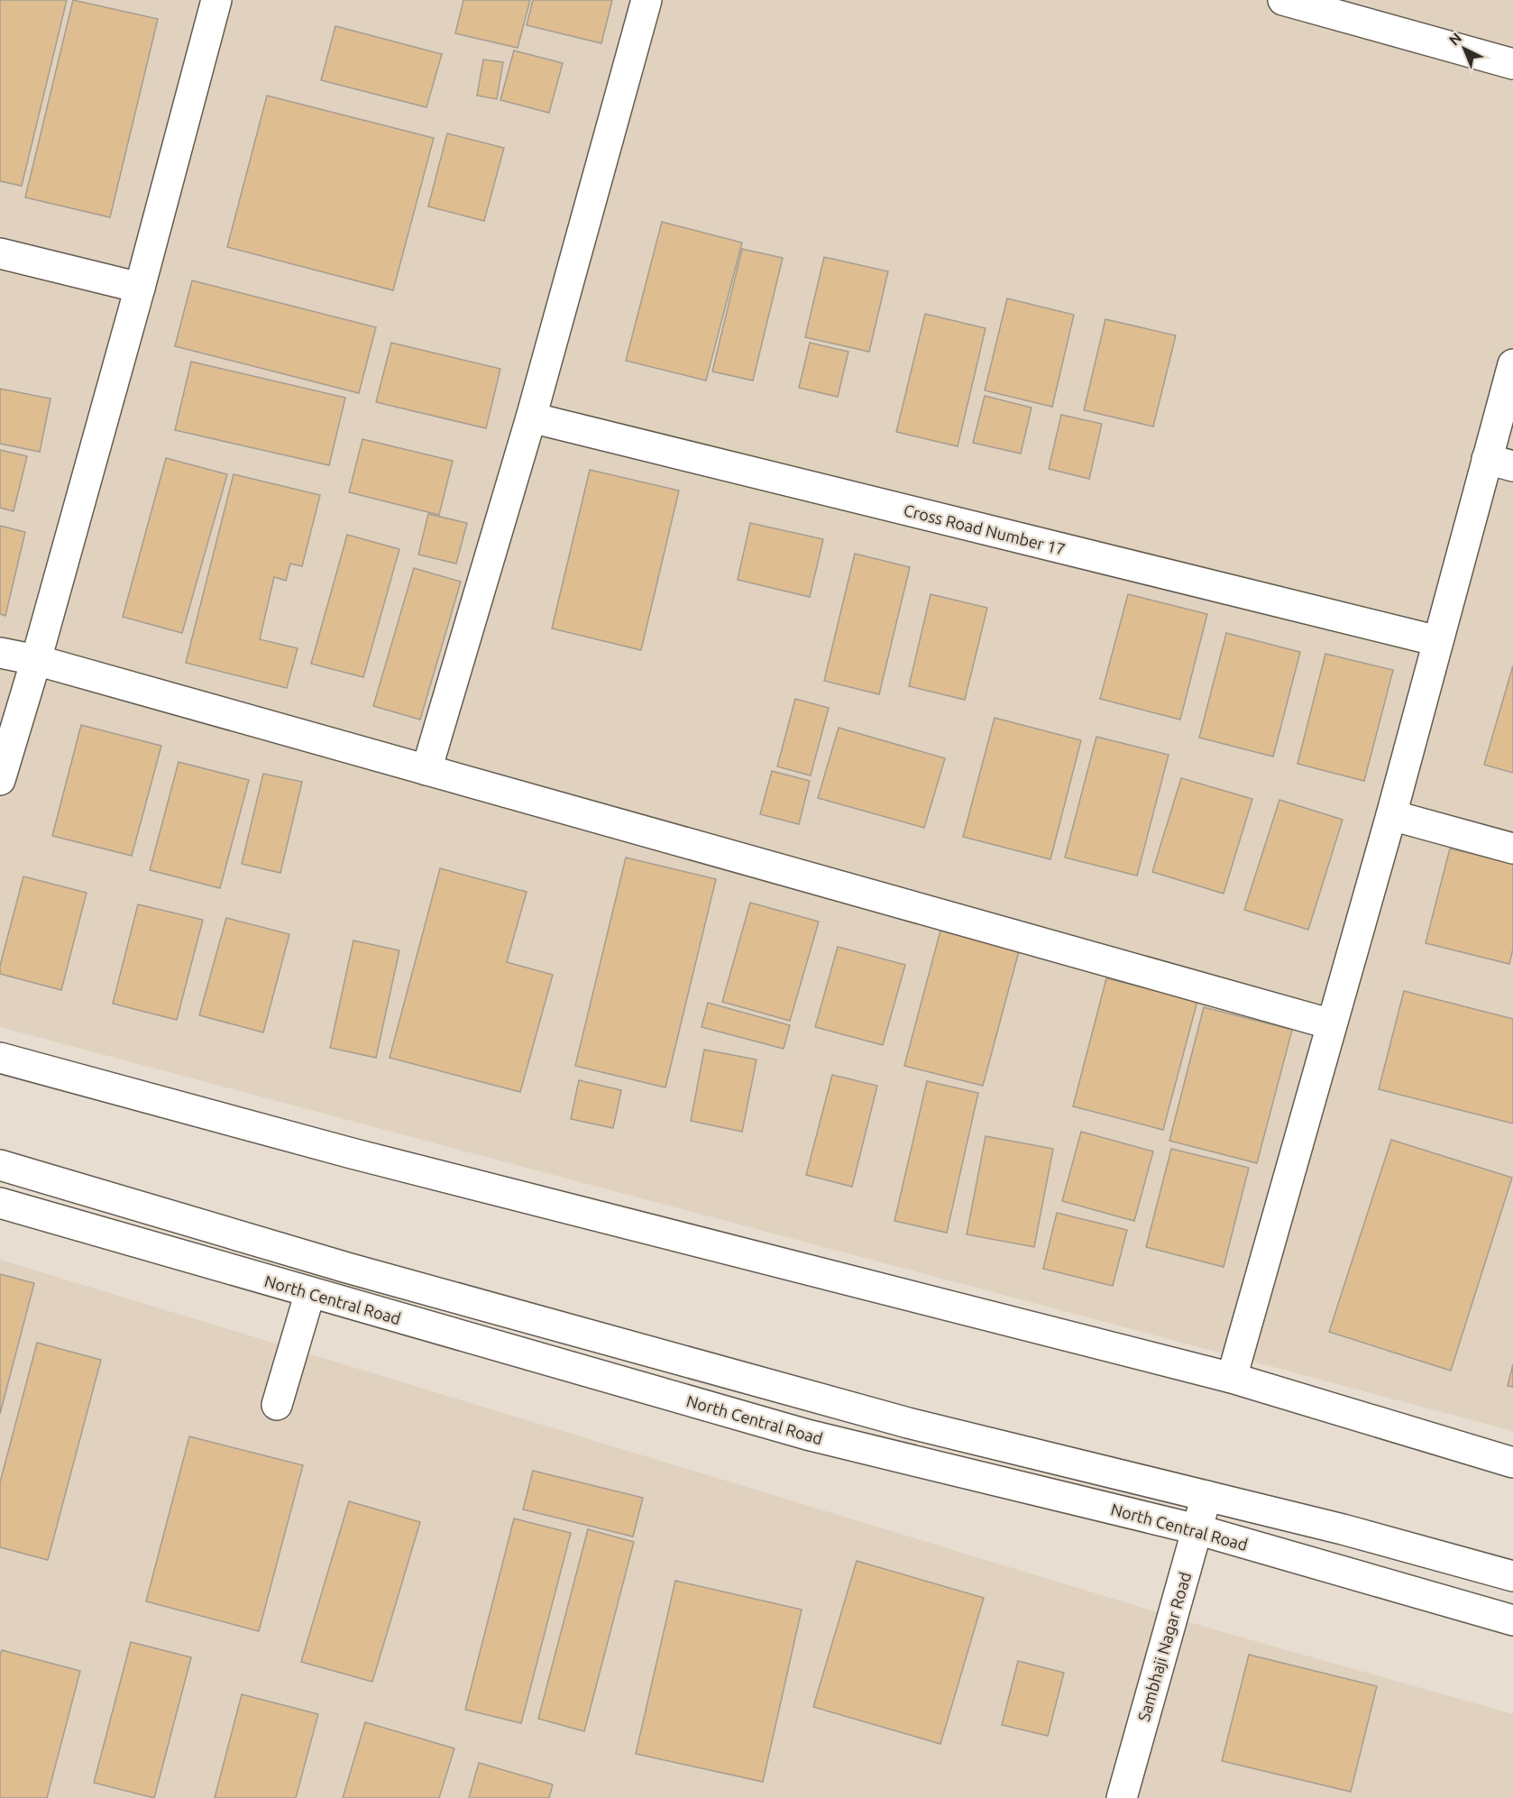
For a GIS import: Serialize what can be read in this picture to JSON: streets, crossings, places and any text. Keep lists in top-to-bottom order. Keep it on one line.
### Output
{"streets":{"street":["Cross Road Number 17","North Central Road","Sambhaji Nagar Road"]},"crossings":[["North Central Road","Sambhaji Nagar Road"]],"north":"top left"}
